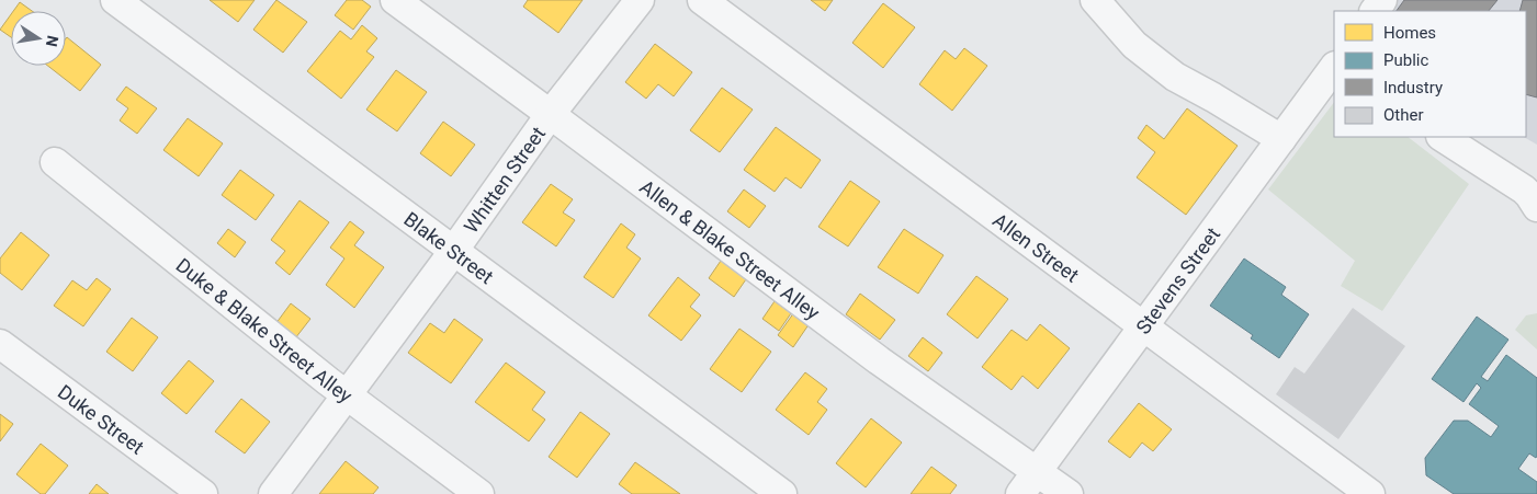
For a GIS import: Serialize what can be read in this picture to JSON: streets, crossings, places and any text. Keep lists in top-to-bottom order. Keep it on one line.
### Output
{"streets":{"street":["Whitten Street","Blake Street","Allen Street","Allen & Blake Street Alley","Stevens Street","Duke & Blake Street Alley","Duke Street"]},"crossings":[["Whitten Street","Blake Street"],["Whitten Street","Allen & Blake Street Alley"],["Whitten Street","Duke & Blake Street Alley"],["Allen Street","Stevens Street"],["Allen & Blake Street Alley","Stevens Street"]],"legend":["Homes","Public","Industry","Other"],"north":"right"}
